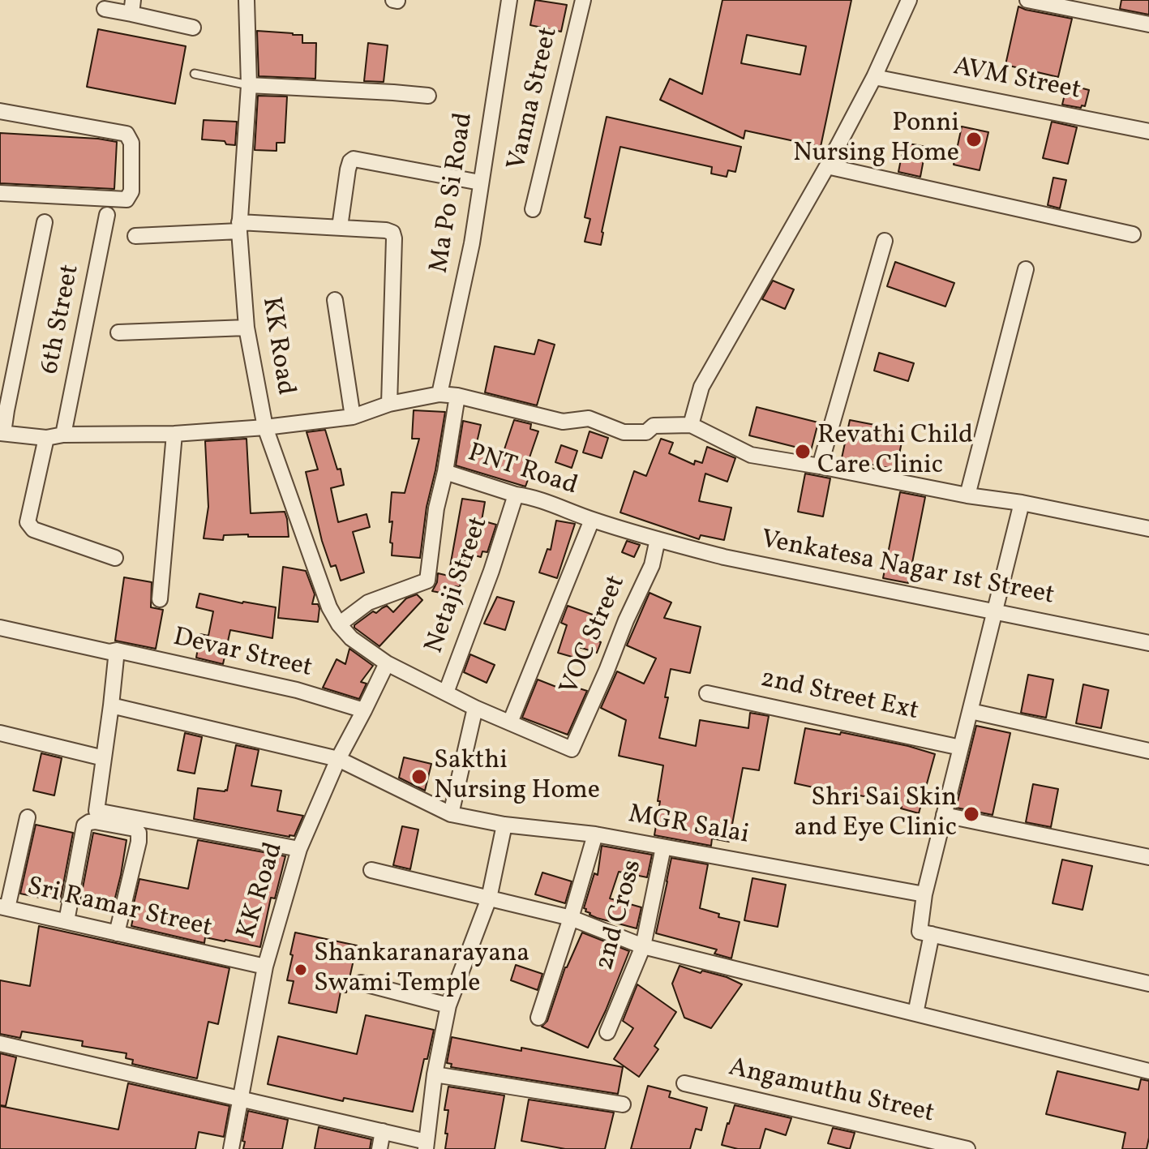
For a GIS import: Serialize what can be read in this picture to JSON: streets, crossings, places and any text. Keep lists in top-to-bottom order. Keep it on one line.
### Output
{"streets":{"street":["AVM Street","Vanna Street","Ma Po Si Road","6th Street","KK Road","PNT Road","Venkatesa Nagar 1st Street","Netaji Street","VOC Street","Devar Street","2nd Street Ext","MGR Salai","Sri Ramar Street","2nd Cross","Angamuthu Street"]},"crossings":[["KK Road","Netaji Street"],["KK Road","VOC Street"],["KK Road","Devar Street"],["KK Road","MGR Salai"],["KK Road","Sri Ramar Street"],["PNT Road","Venkatesa Nagar 1st Street"],["PNT Road","Netaji Street"],["PNT Road","VOC Street"],["Venkatesa Nagar 1st Street","VOC Street"],["MGR Salai","2nd Cross"]],"places":["Ponni Nursing Home","Revathi Child Care Clinic","Sakthi Nursing Home","Shri Sai Skin and Eye Clinic","Shankaranarayana Swami Temple"]}
